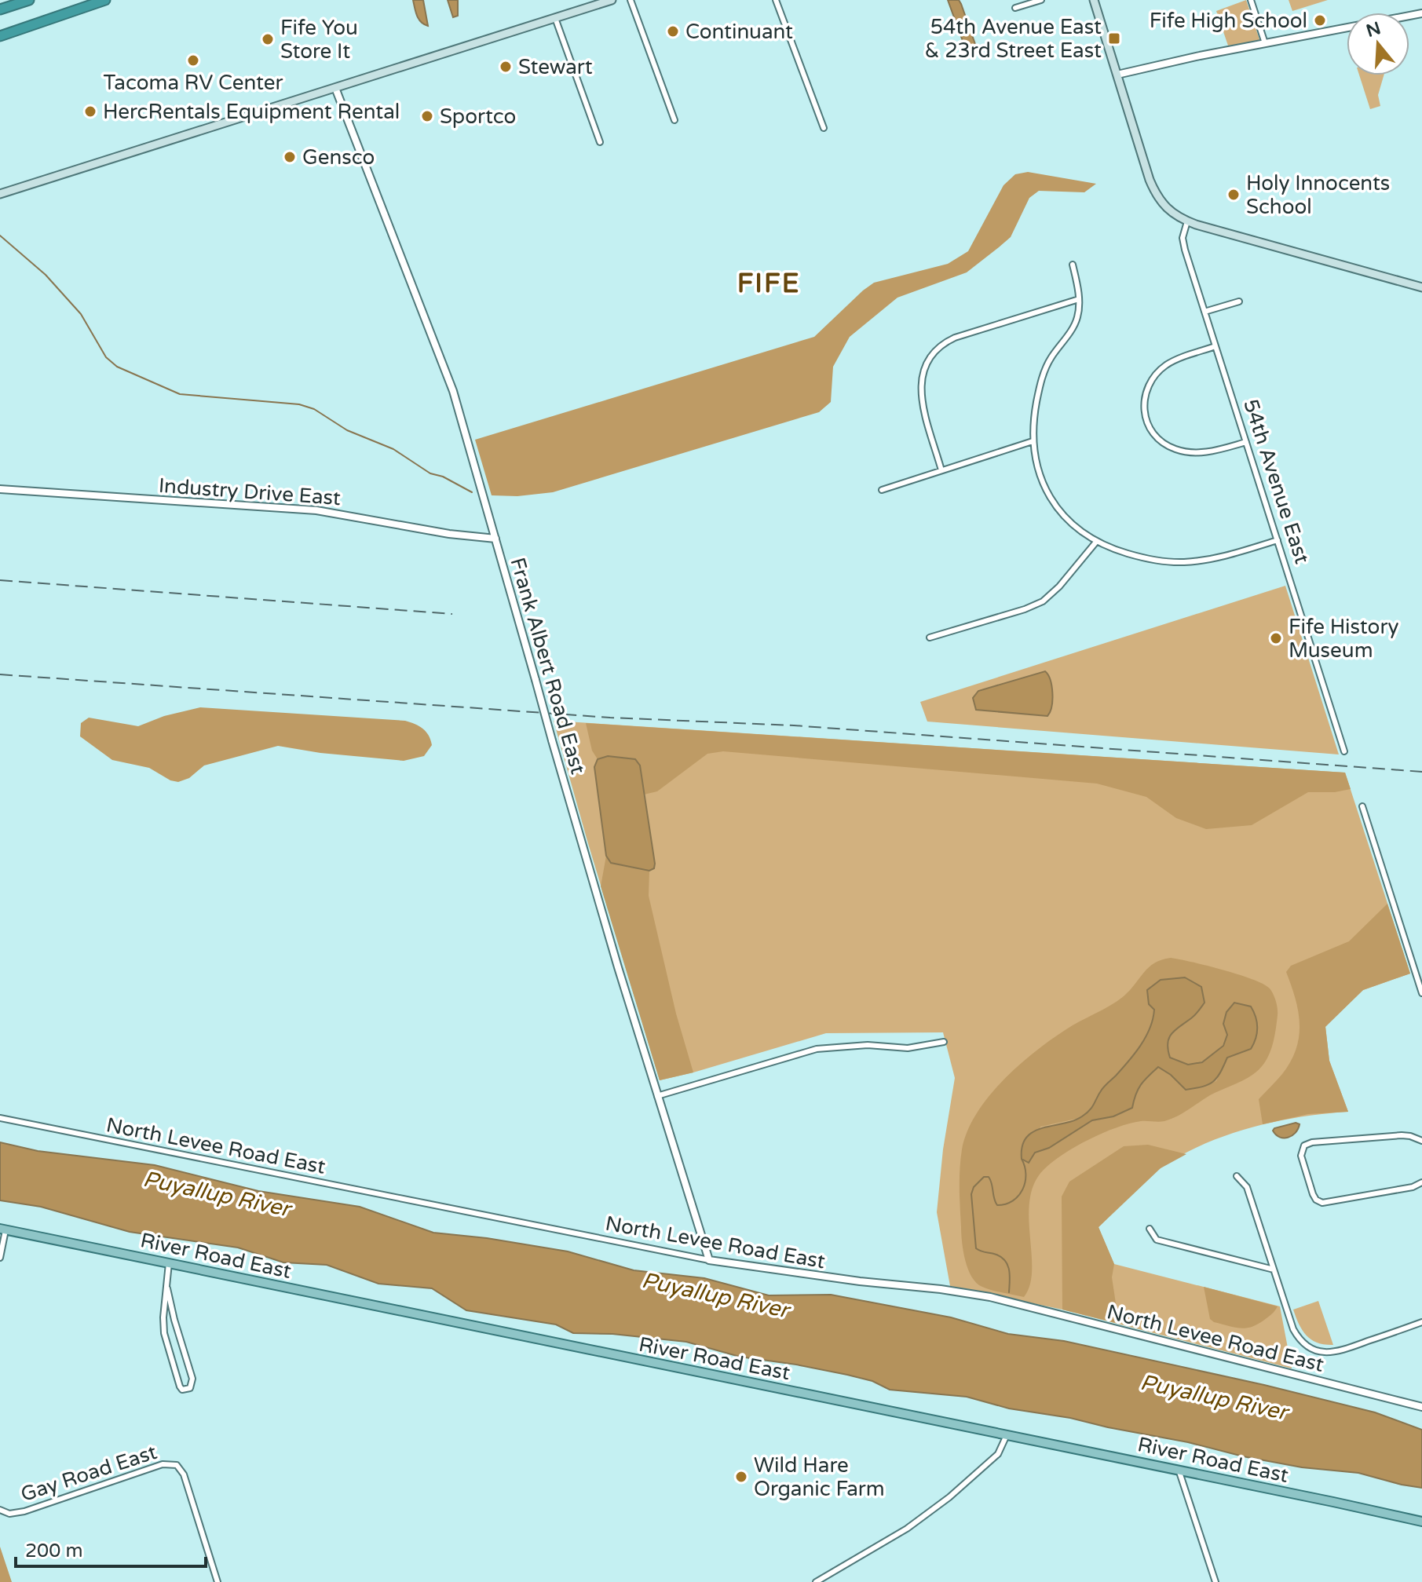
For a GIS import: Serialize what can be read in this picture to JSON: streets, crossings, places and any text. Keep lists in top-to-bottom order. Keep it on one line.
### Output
{"streets":{"main road":["River Road East"],"street":["54th Avenue East","Industry Drive East","Frank Albert Road East","North Levee Road East","Gay Road East"]},"crossings":[["Industry Drive East","Frank Albert Road East"],["Frank Albert Road East","North Levee Road East"]],"districts":["FIFE"],"water":["Puyallup River"],"places":{"other":["Fife High School","Continuant","Fife You Store It","Tacoma RV Center","Stewart","HercRentals Equipment Rental","Sportco","Gensco","Holy Innocents School","Fife History Museum","Wild Hare Organic Farm"],"transit":["54th Avenue East & 23rd Street East"]},"scale_bar":"200 m","north":"top"}
